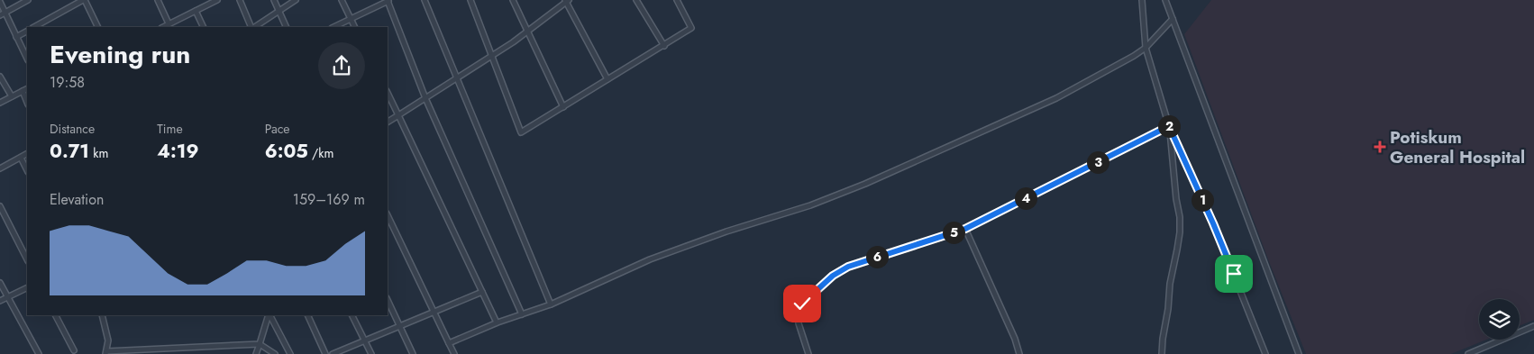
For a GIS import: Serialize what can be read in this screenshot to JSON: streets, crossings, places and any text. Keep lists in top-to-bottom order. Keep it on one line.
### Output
{"places":{"health":["Potiskum General Hospital"]},"page":{"heading":["Evening run","19:58"],"stats":[["Distance","0.71 km"],["Time","4:19"],["Pace","6:05 /km"]],"pins":["2","3","4","1","5","6"],"chart":["Elevation","159–169 m"]}}
